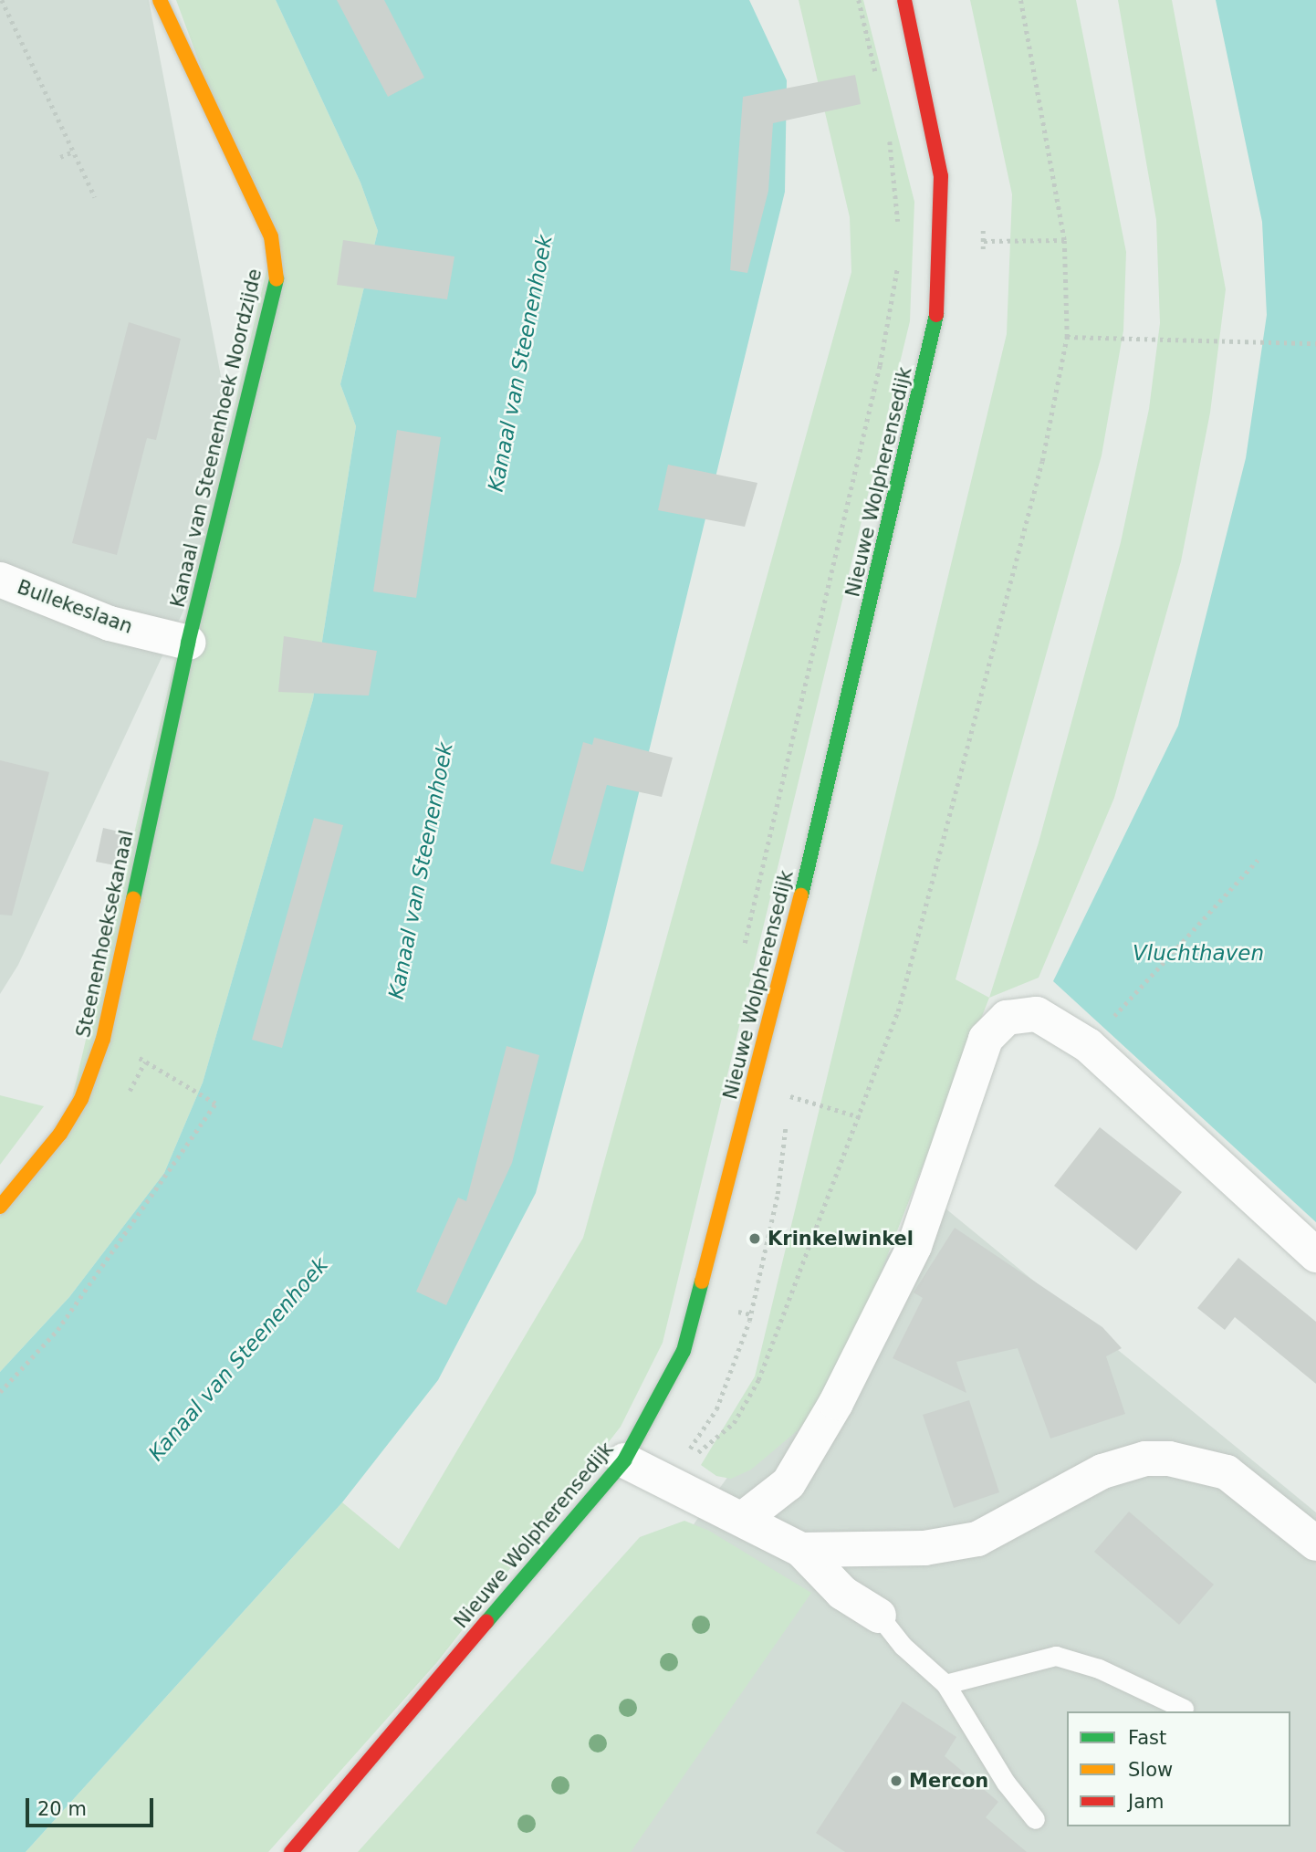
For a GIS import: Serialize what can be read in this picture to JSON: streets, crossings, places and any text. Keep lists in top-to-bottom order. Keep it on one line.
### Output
{"streets":{"street":["Kanaal van Steenenhoek Noordzijde","Nieuwe Wolpherensedijk","Bullekeslaan","Steenenhoeksekanaal"]},"crossings":[["Kanaal van Steenenhoek Noordzijde","Bullekeslaan"],["Kanaal van Steenenhoek Noordzijde","Steenenhoeksekanaal"],["Bullekeslaan","Steenenhoeksekanaal"]],"water":["Kanaal van Steenenhoek","Vluchthaven"],"places":["Krinkelwinkel","Mercon"],"legend":["Fast","Slow","Jam"],"scale_bar":"20 m"}
